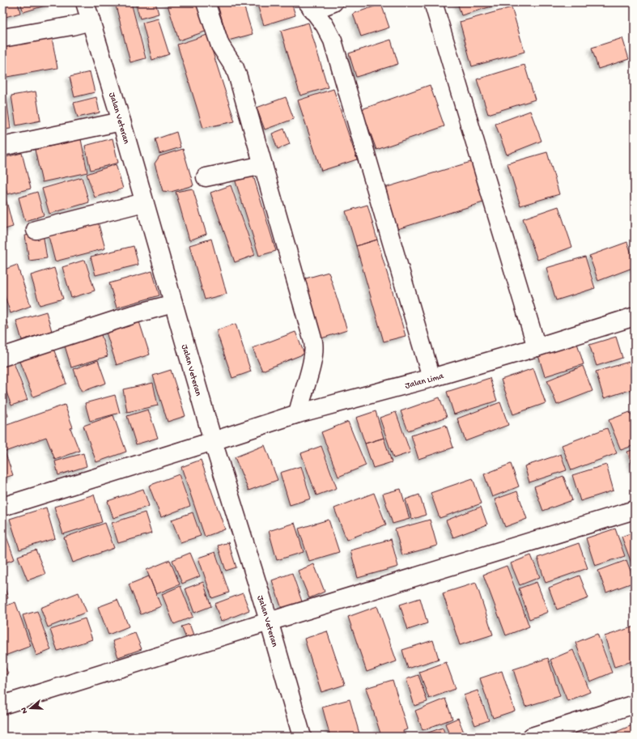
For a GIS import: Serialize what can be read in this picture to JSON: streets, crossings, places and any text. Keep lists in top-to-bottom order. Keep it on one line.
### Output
{"streets":{"street":["Jalan Veteran","Jalan Lima"]},"crossings":[["Jalan Veteran","Jalan Lima"]],"north":"left"}
